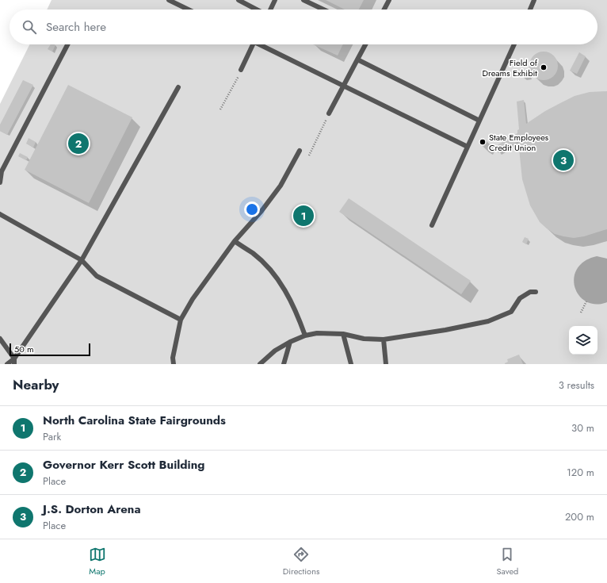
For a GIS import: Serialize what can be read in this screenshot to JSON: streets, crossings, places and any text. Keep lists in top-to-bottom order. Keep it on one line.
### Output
{"places":["Field of Dreams Exhibit","State Employees Credit Union"],"scale_bar":"50 m","page":{"search":"Search here","pins":["2","3","1"],"scale":"50 m","heading":["Nearby","3 results"],"list":[{"mark":"1","name":"North Carolina State Fairgrounds","note":"Park","value":"30 m"},{"mark":"2","name":"Governor Kerr Scott Building","note":"Place","value":"120 m"},{"mark":"3","name":"J.S. Dorton Arena","note":"Place","value":"200 m"}],"nav":["Map","Directions","Saved"]}}
